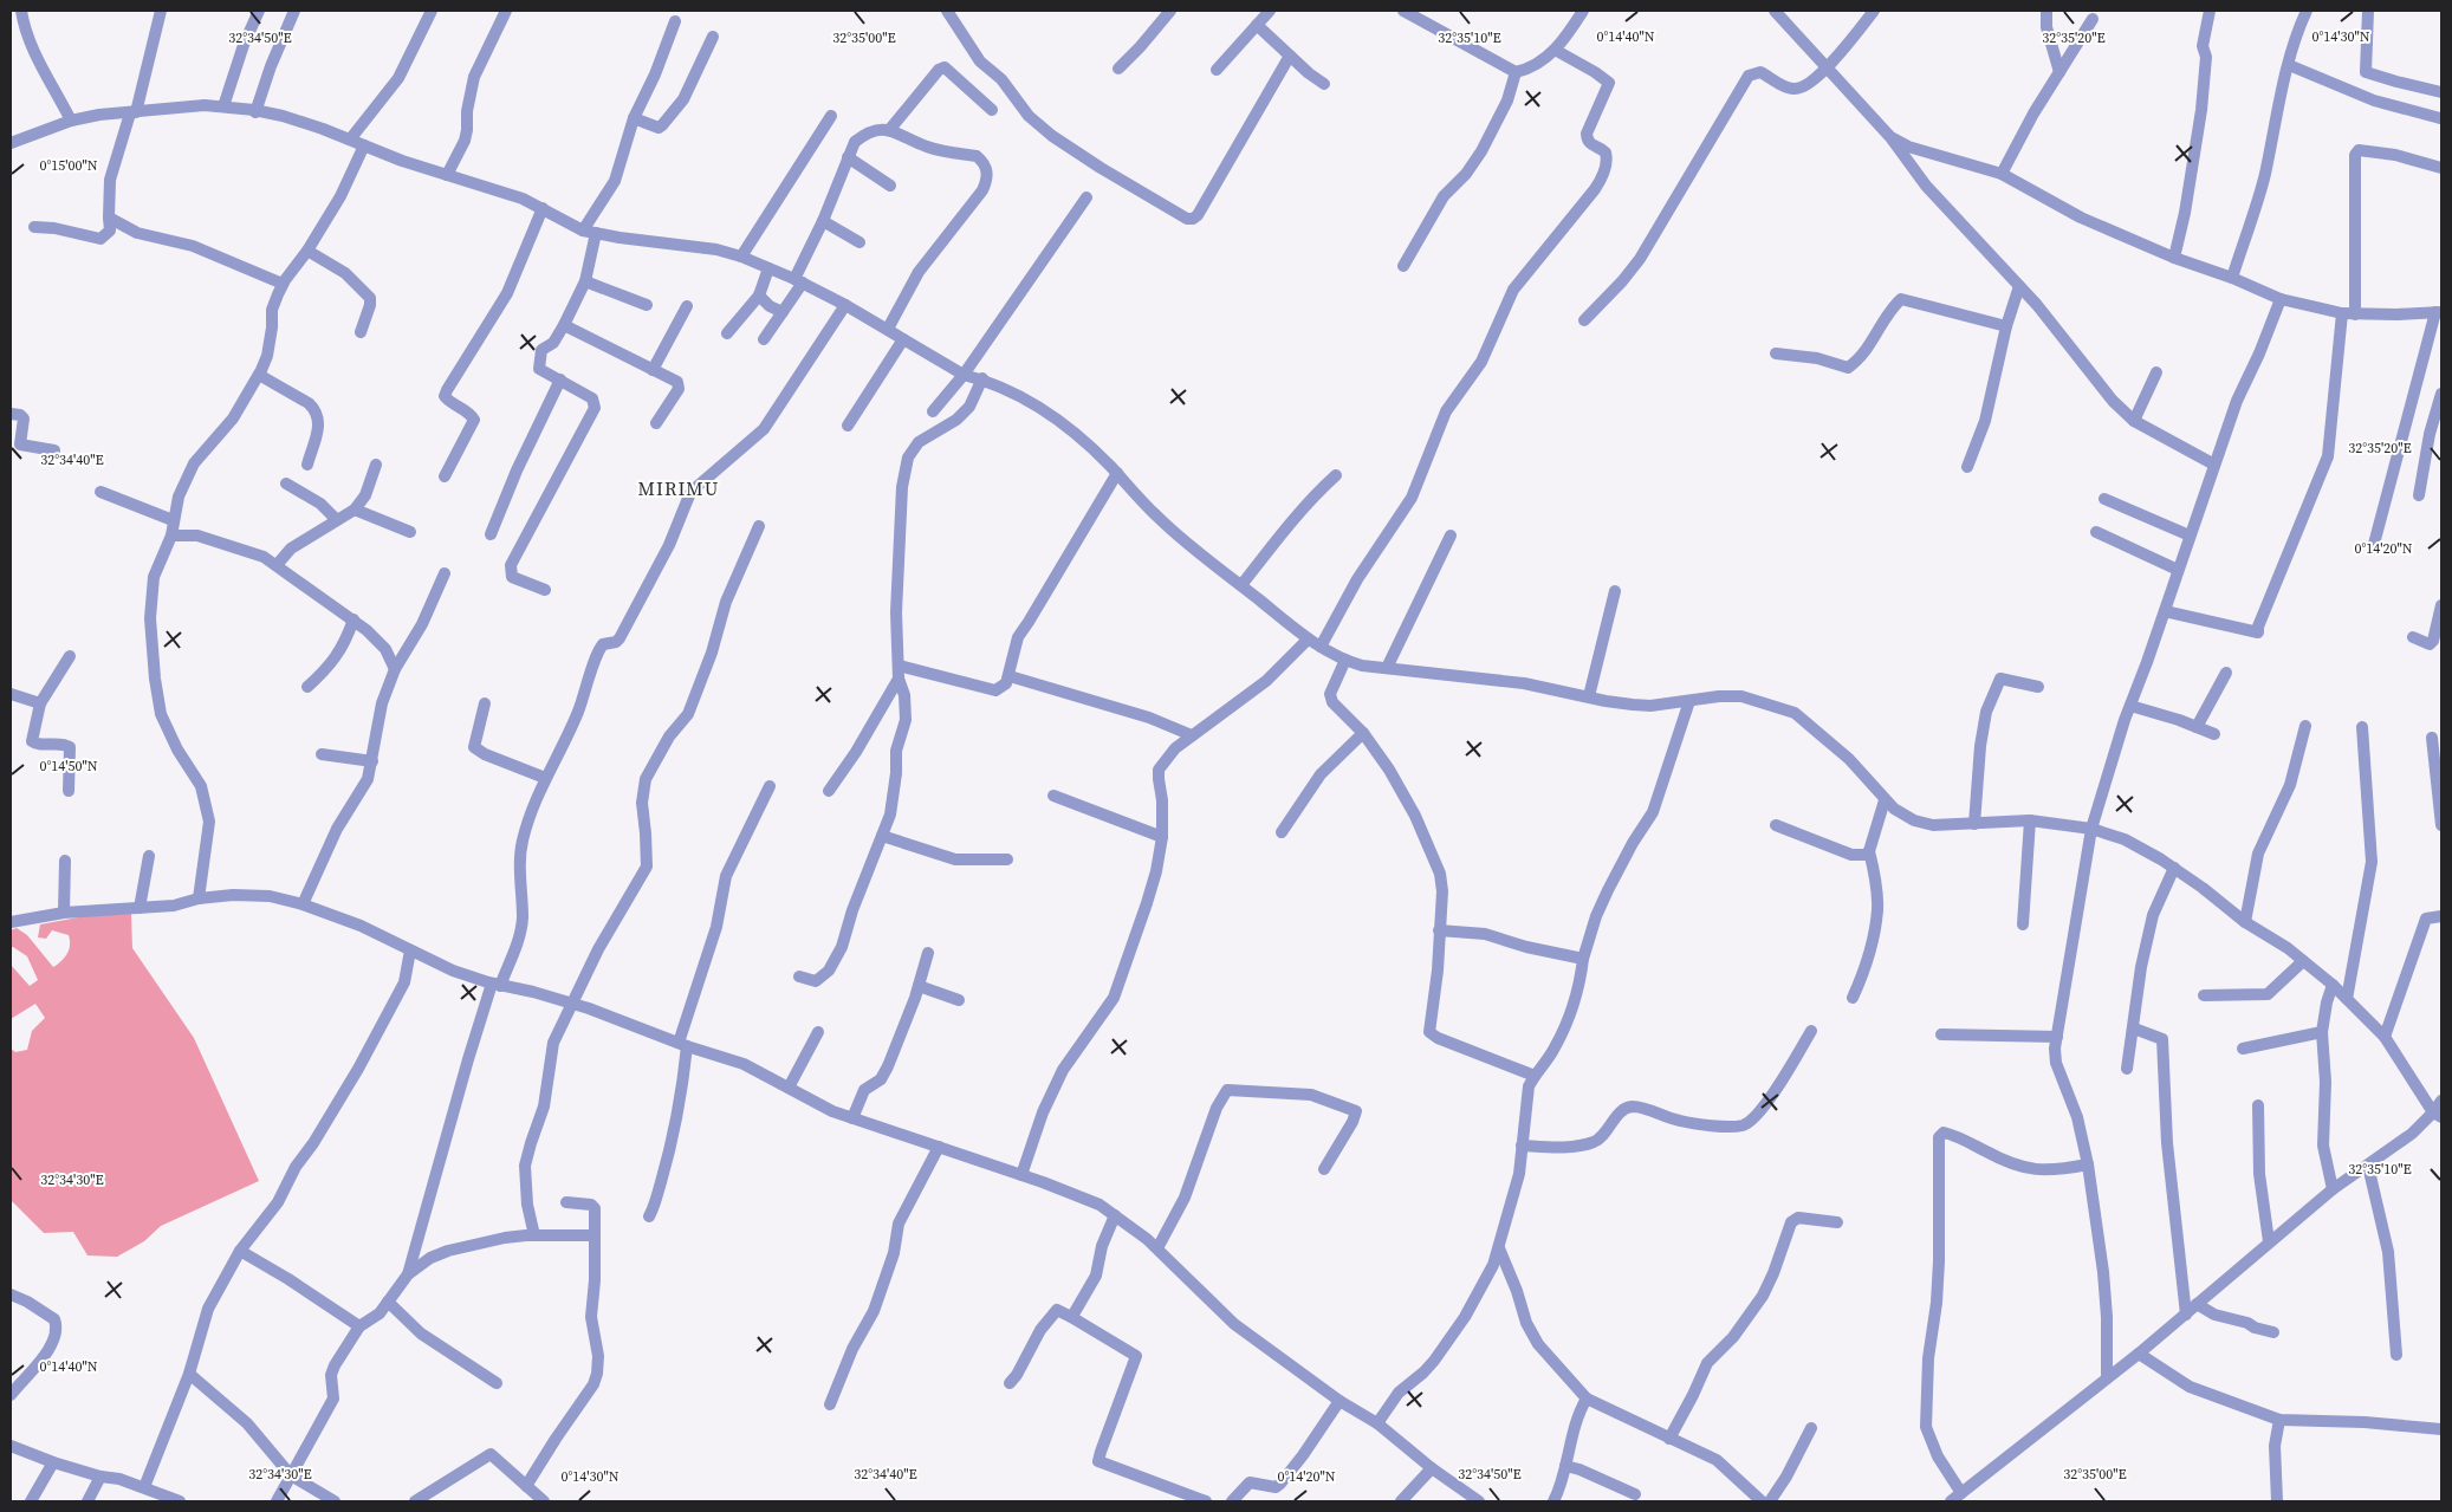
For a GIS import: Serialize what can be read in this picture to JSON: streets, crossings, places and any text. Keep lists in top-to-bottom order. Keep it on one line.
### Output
{"districts":["MIRIMU"],"coordinates":["0°14'40\"N","0°14'30\"N","32°34'50\"E","32°35'00\"E","32°35'10\"E","32°35'20\"E","0°15'00\"N","32°34'40\"E","0°14'20\"N","0°14'50\"N","32°34'30\"E"]}
